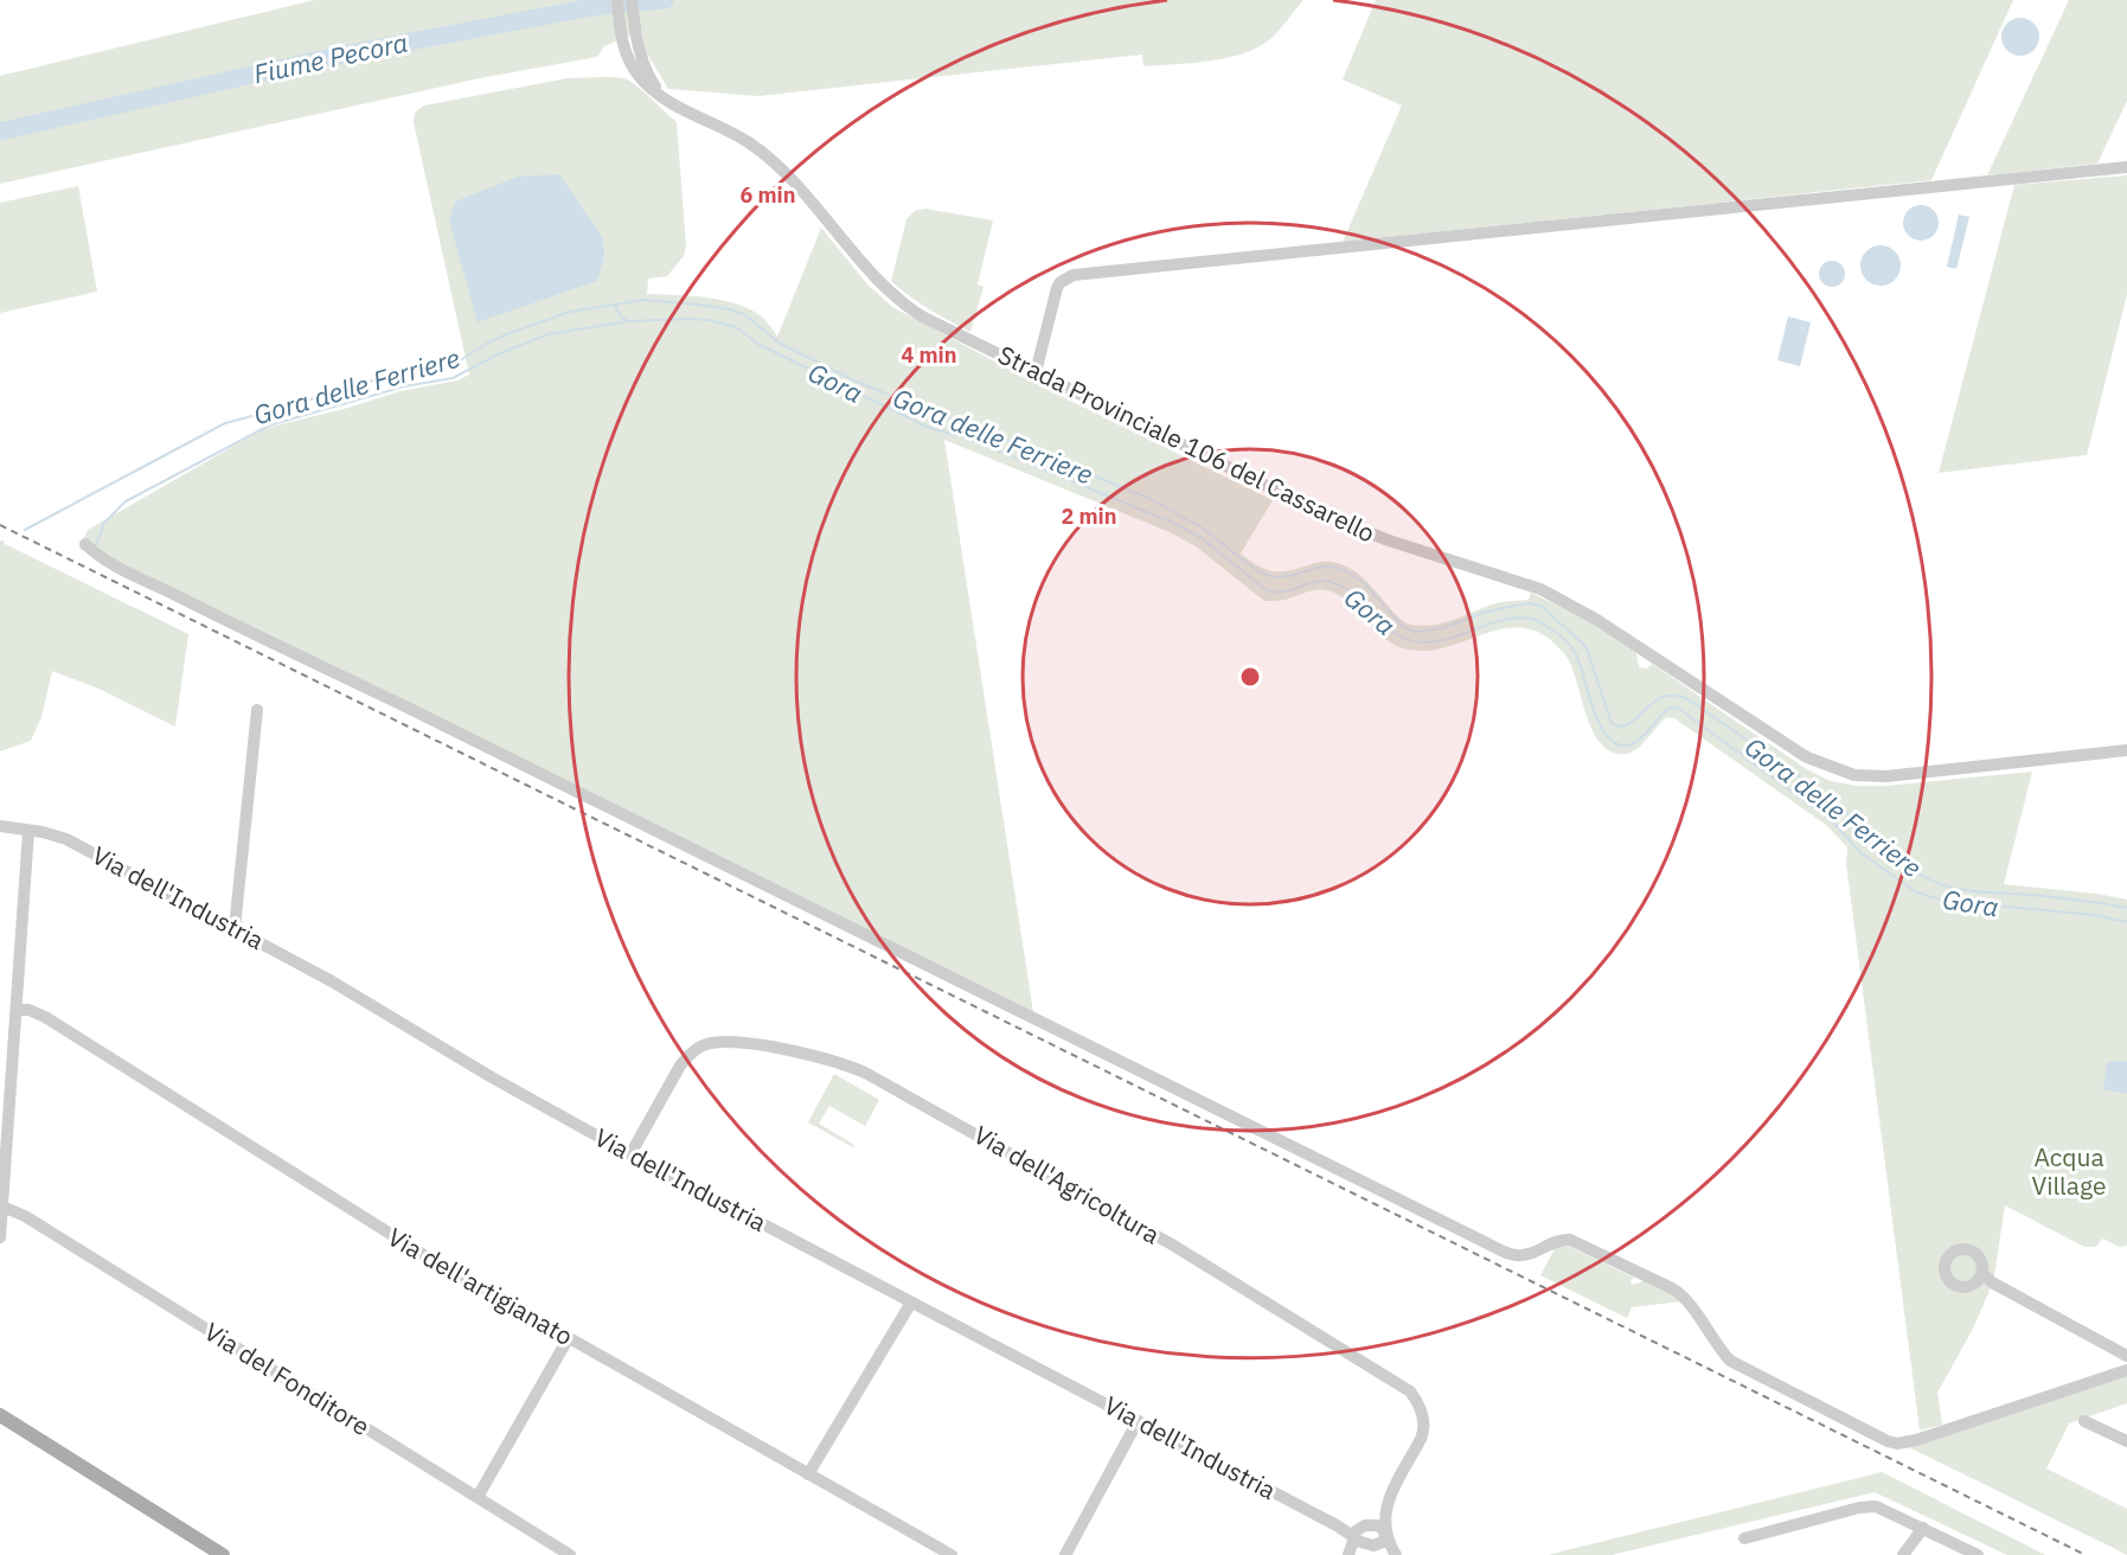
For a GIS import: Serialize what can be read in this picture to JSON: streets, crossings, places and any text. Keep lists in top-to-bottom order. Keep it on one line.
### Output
{"streets":{"street":["Strada Provinciale 106 del Cassarello","Via dell'Industria","Via dell'Agricoltura","Via dell'artigianato","Via del Fonditore"]},"crossings":[["Via dell'Industria","Via dell'Agricoltura"]],"water":["Fiume Pecora","Gora","Gora delle Ferriere"],"parks":["Acqua Village"],"rings":["6 min","4 min","2 min"]}
